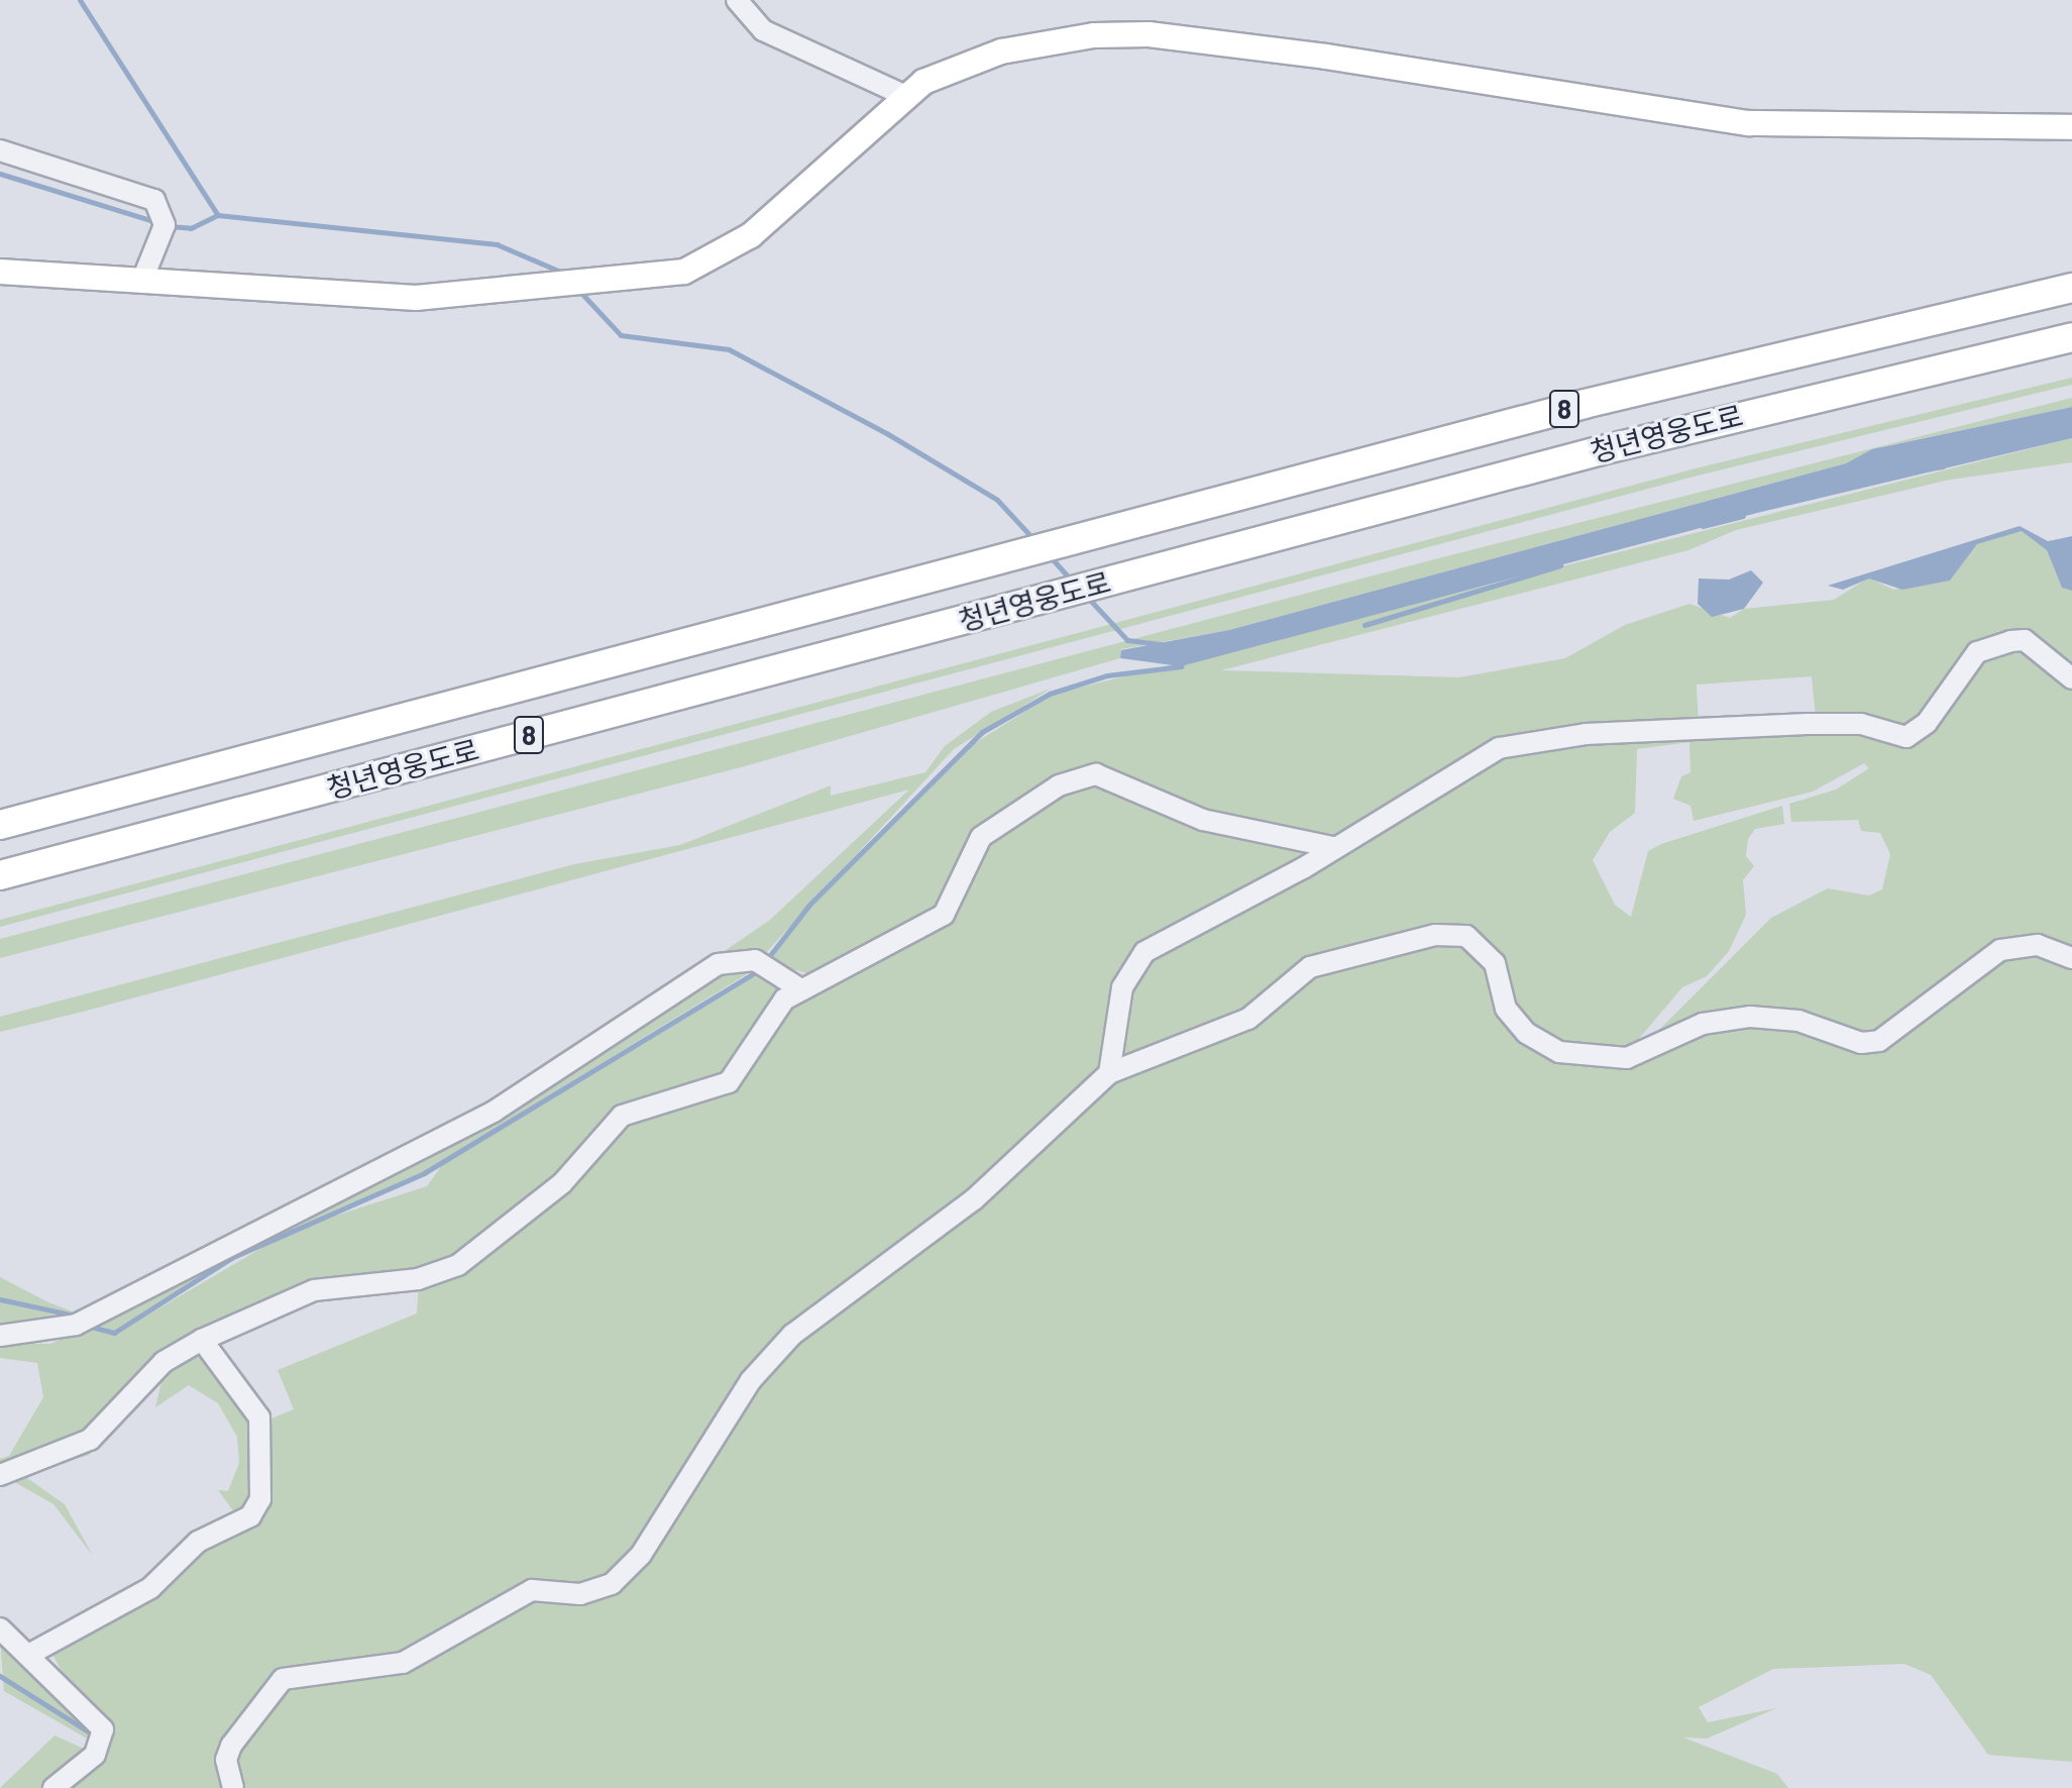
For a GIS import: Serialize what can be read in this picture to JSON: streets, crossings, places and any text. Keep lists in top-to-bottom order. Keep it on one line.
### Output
{"streets":{"highway":["8","청년영웅도로"]}}
